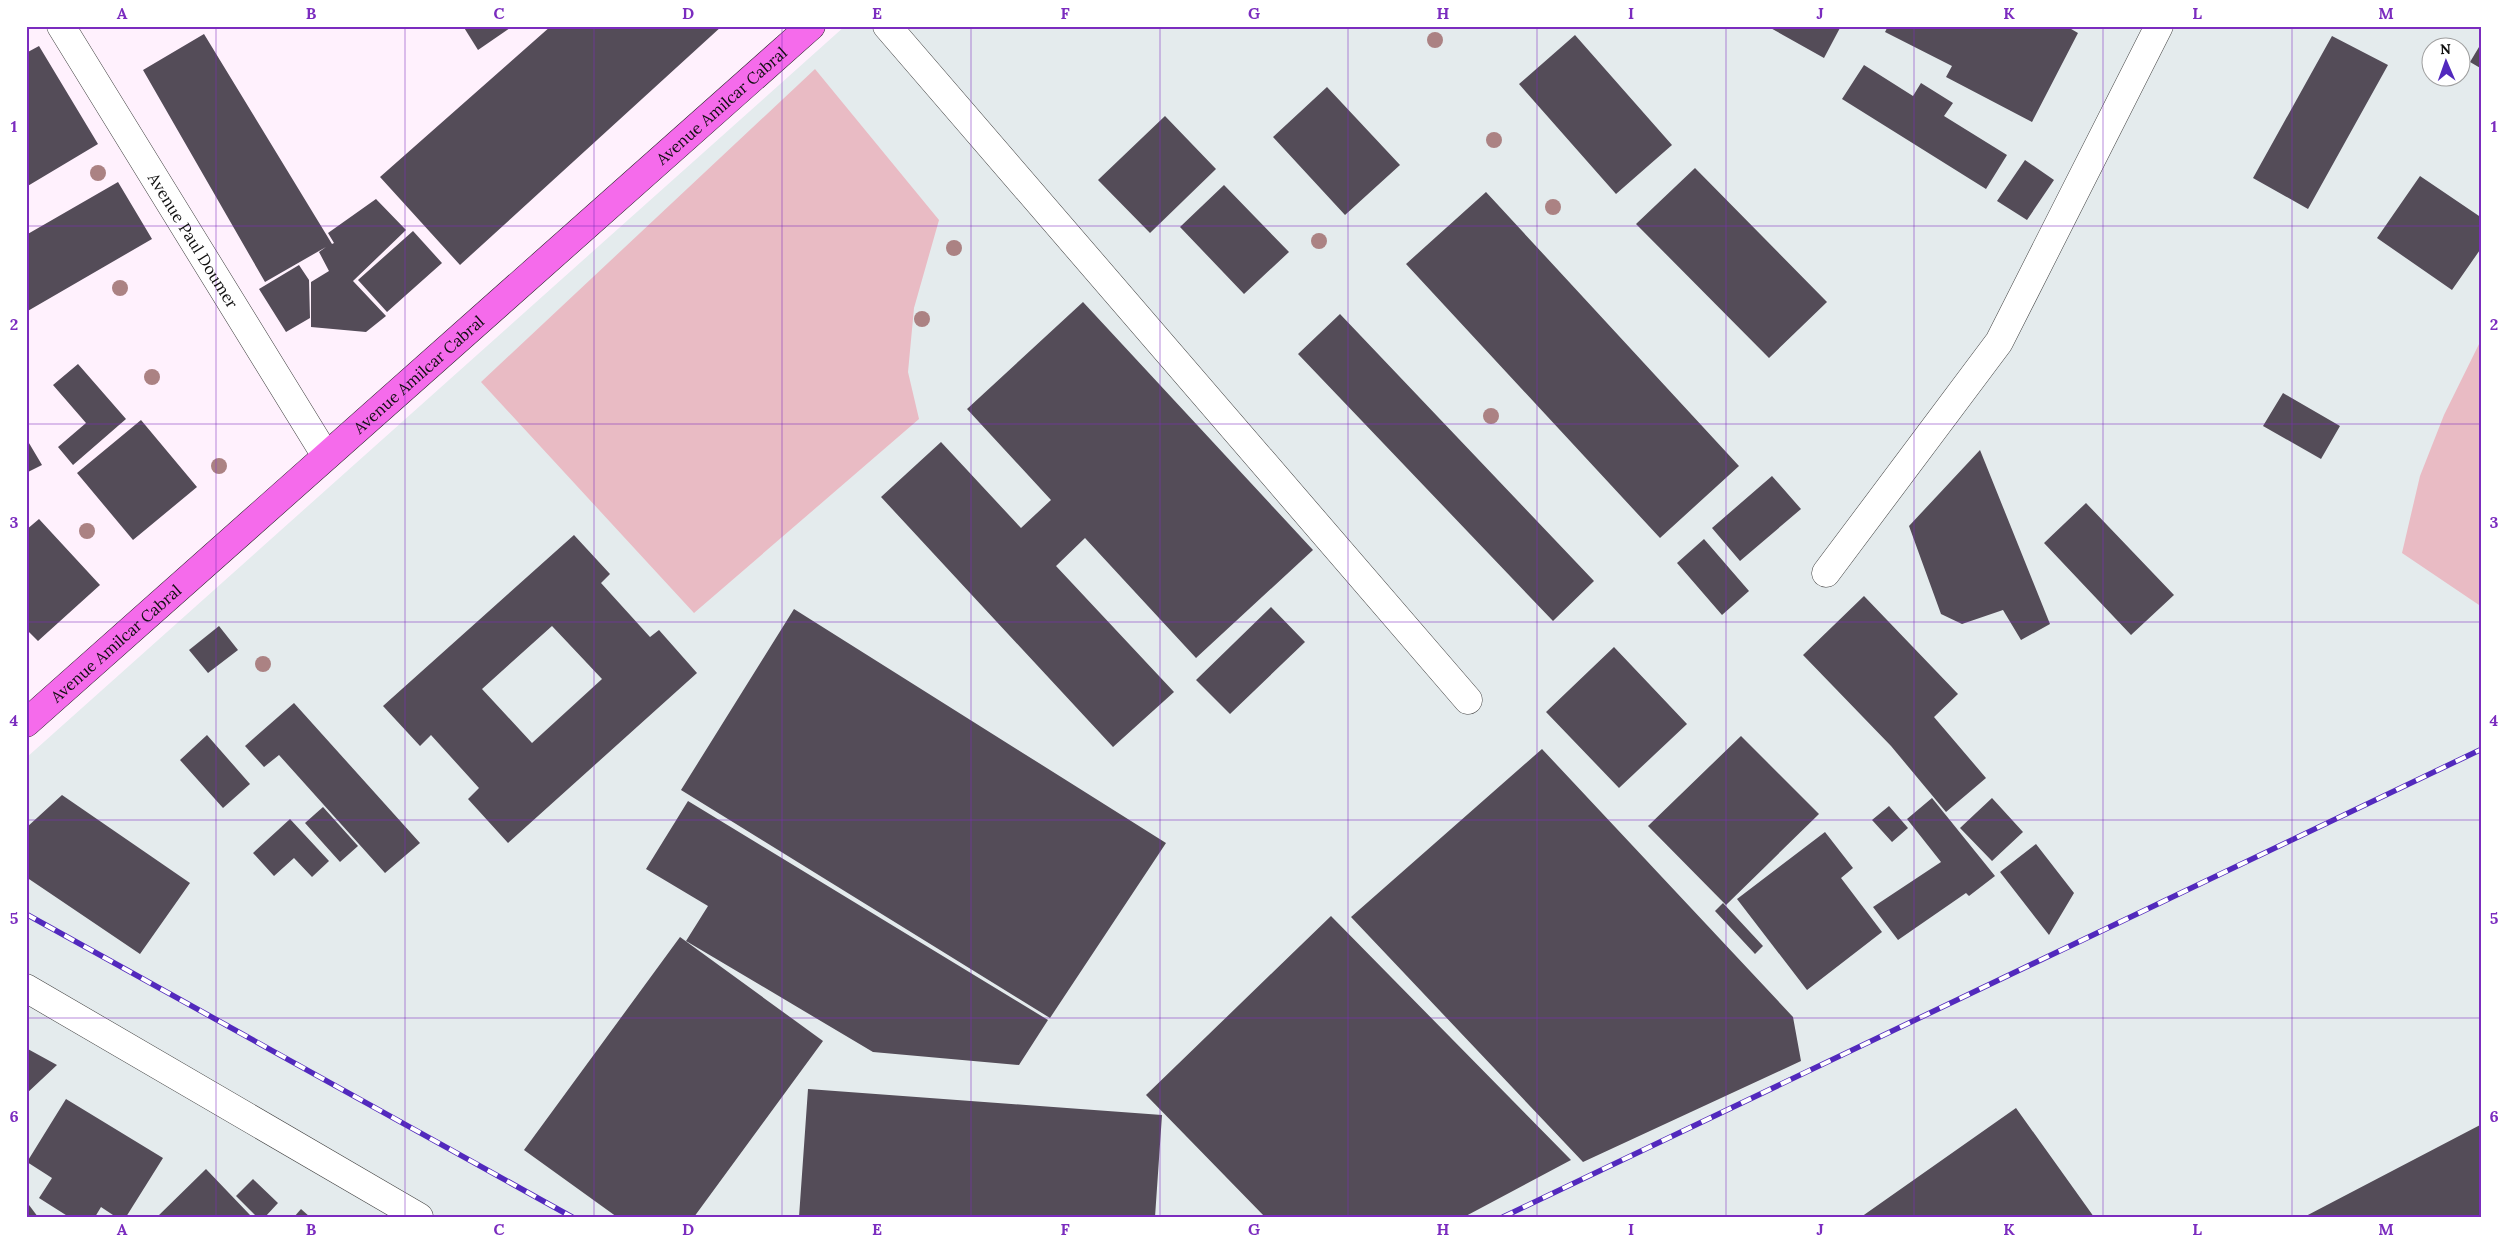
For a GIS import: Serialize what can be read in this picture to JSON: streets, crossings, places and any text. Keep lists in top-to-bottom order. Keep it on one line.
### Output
{"streets":{"main road":["Avenue Amilcar Cabral"],"street":["Avenue Paul Doumer"]},"crossings":[["Avenue Amilcar Cabral","Avenue Paul Doumer"]],"north":"top","grid":{"columns":["A","B","C","D","E","F","G","H","I","J","K","L","M"],"rows":["1","2","3","4","5","6"]}}
